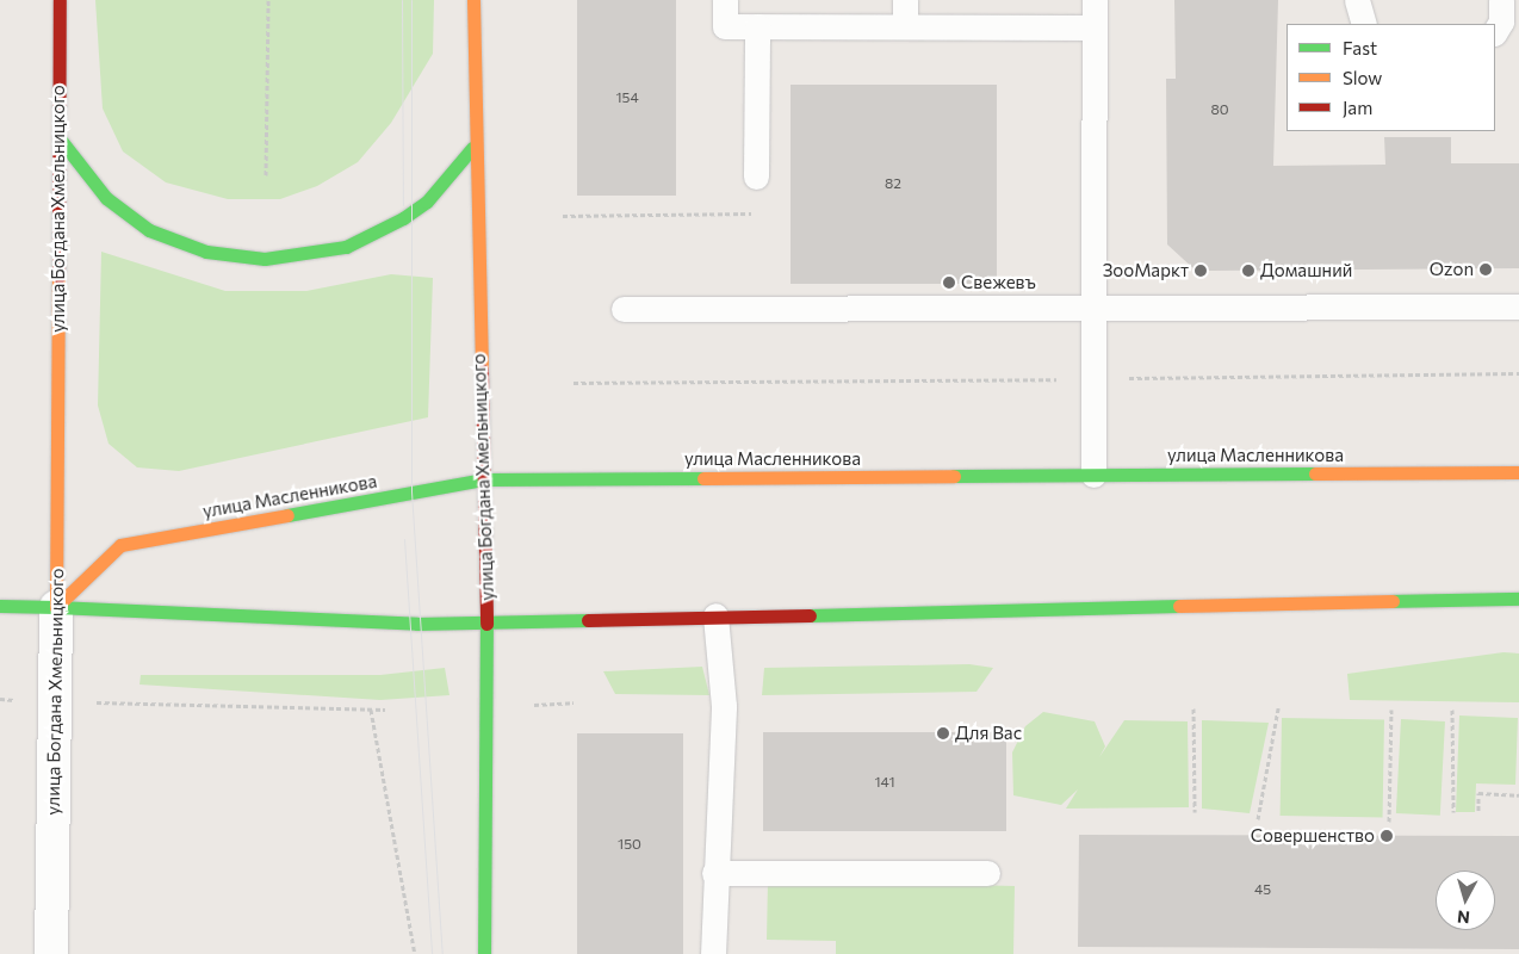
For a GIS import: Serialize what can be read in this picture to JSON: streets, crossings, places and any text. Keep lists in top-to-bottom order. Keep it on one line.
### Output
{"streets":{"main road":["улица Богдана Хмельницкого","улица Масленникова"]},"crossings":[["улица Богдана Хмельницкого","улица Масленникова"]],"places":["Ozon","ЗооМаркт","Домашний","Свежевъ","Для Вас","Совершенство"],"house_numbers":["154","80","82","141","150","45"],"legend":["Fast","Slow","Jam"],"north":"bottom"}
